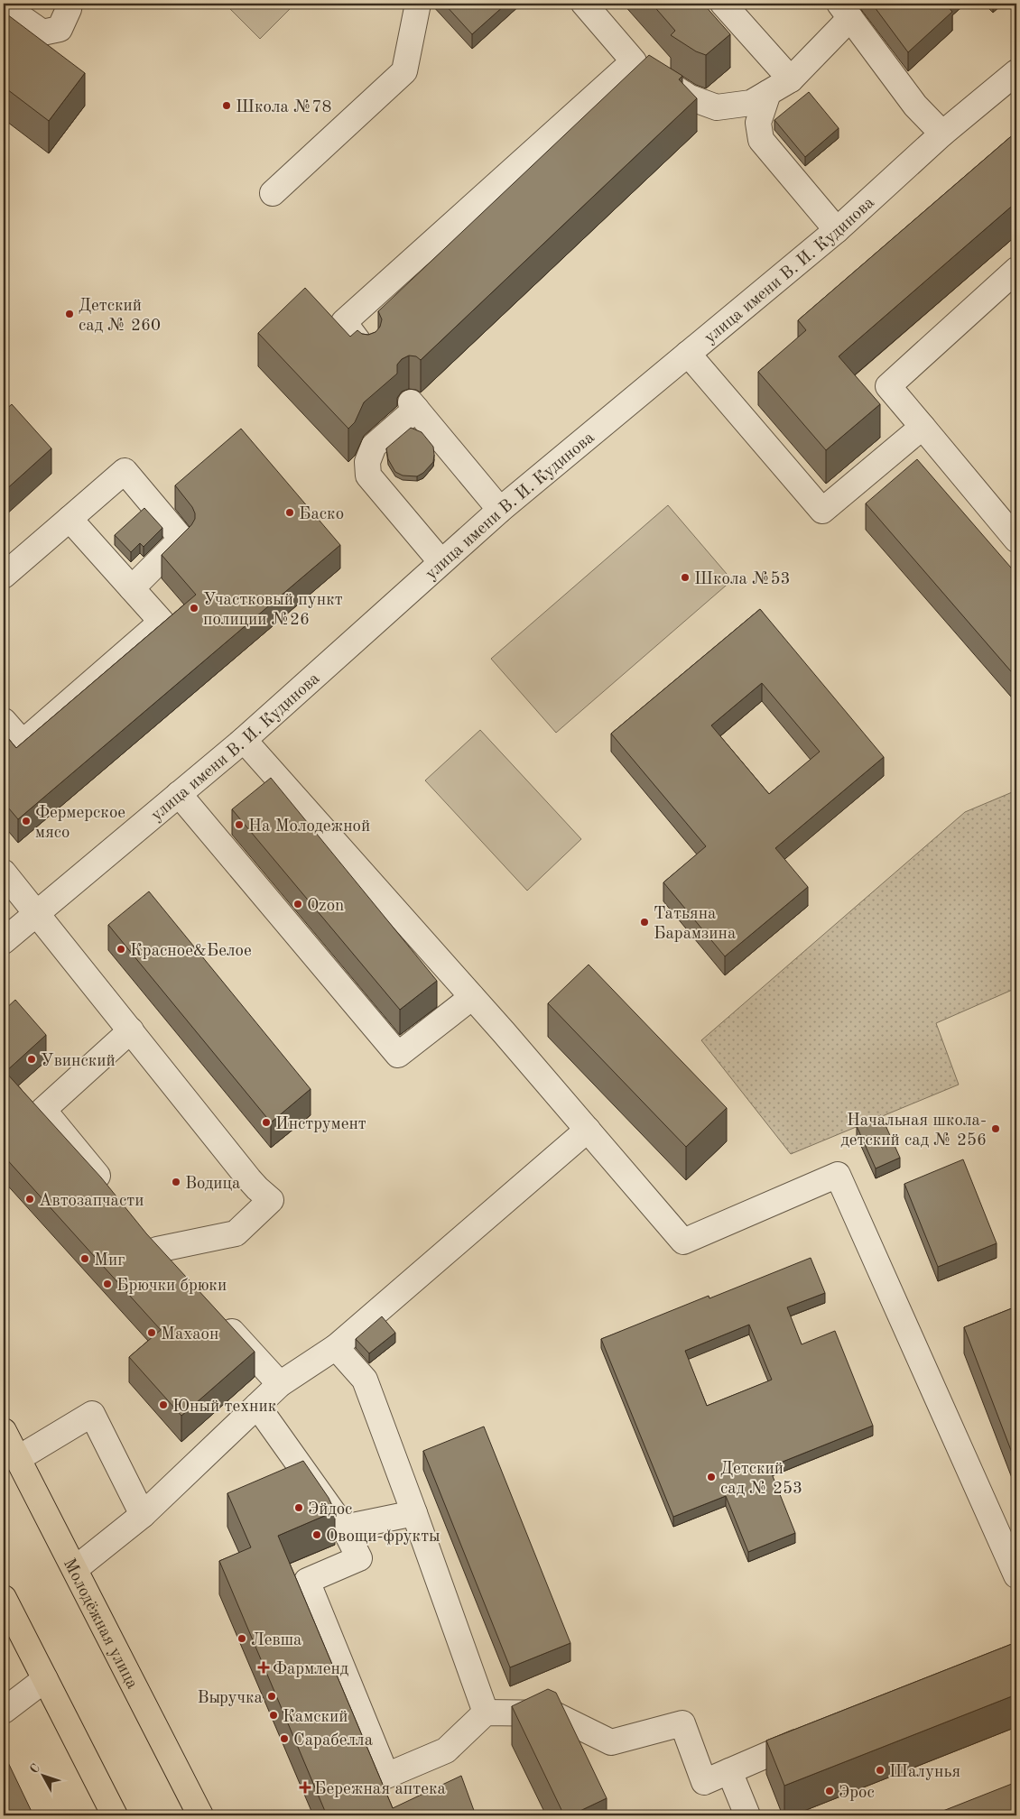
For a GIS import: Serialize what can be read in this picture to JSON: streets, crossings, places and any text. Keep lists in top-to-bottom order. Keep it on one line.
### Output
{"streets":{"main road":["Молодёжная улица"],"street":["улица имени В. И. Кудинова"]},"places":{"other":["Школа №78","Детский сад № 260","Баско","Школа №53","Участковый пункт полиции №26","Фермерское мясо","На Молодежной","Ozon","Татьяна Барамзина","Красное&Белое","Увинский","Инструмент","Начальная школа- детский сад № 256","Водица","Автозапчасти","Миг","Брючки брюки","Махаон","Юный техник","Детский сад № 253","Эйдос","Овощи-фрукты","Левша","Выручка","Камский","Сарабелла","Шалунья","Эрос"],"health":["Фармленд","Бережная аптека"]},"north":"top left"}
